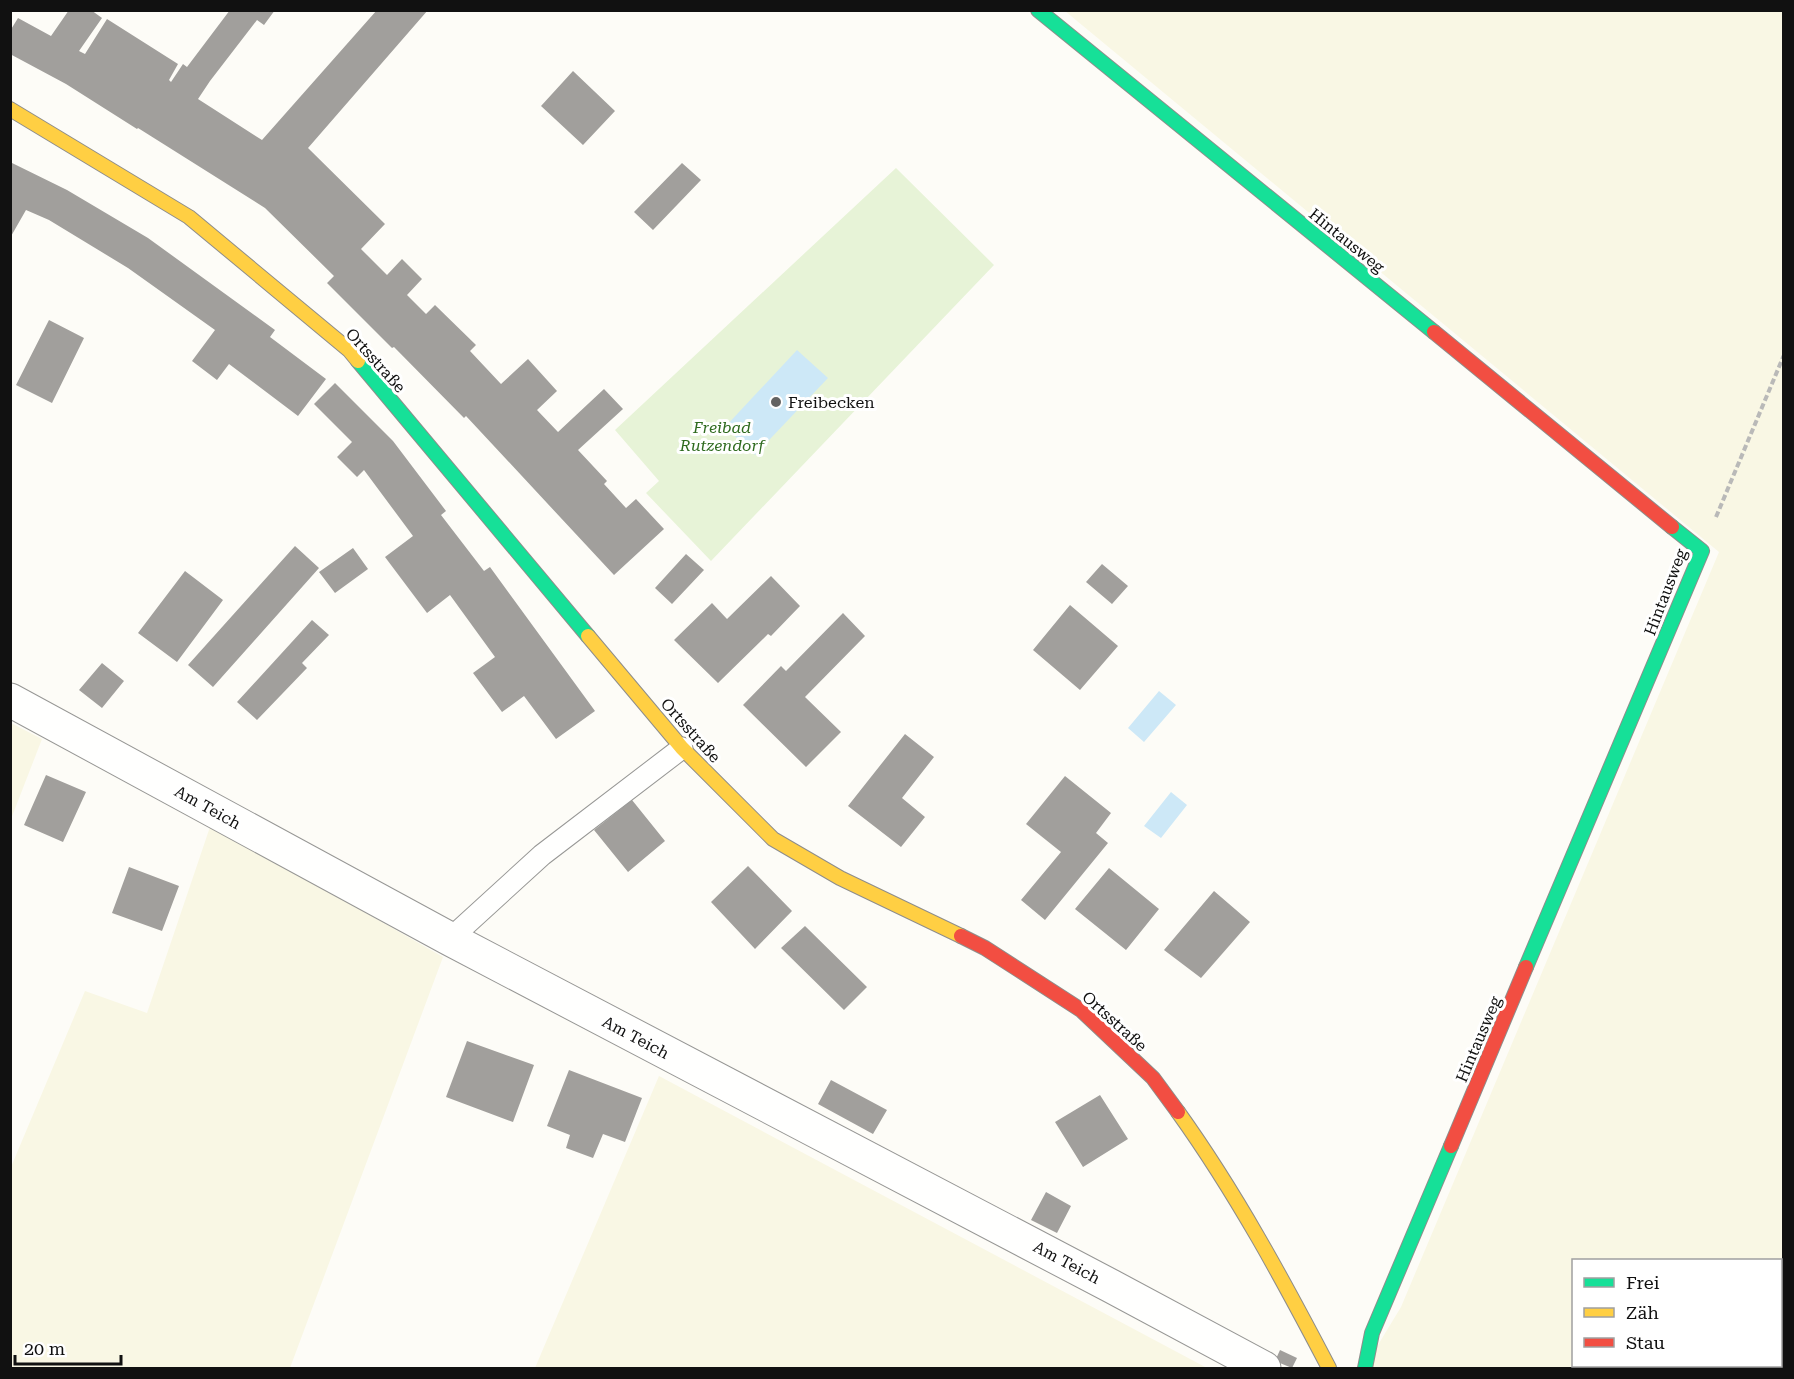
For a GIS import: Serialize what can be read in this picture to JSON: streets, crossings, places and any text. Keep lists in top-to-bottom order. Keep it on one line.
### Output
{"streets":{"street":["Hintausweg","Ortsstraße","Am Teich"]},"parks":["Freibad Rutzendorf"],"places":["Freibecken"],"legend":["Frei","Zäh","Stau"],"scale_bar":"20 m"}
